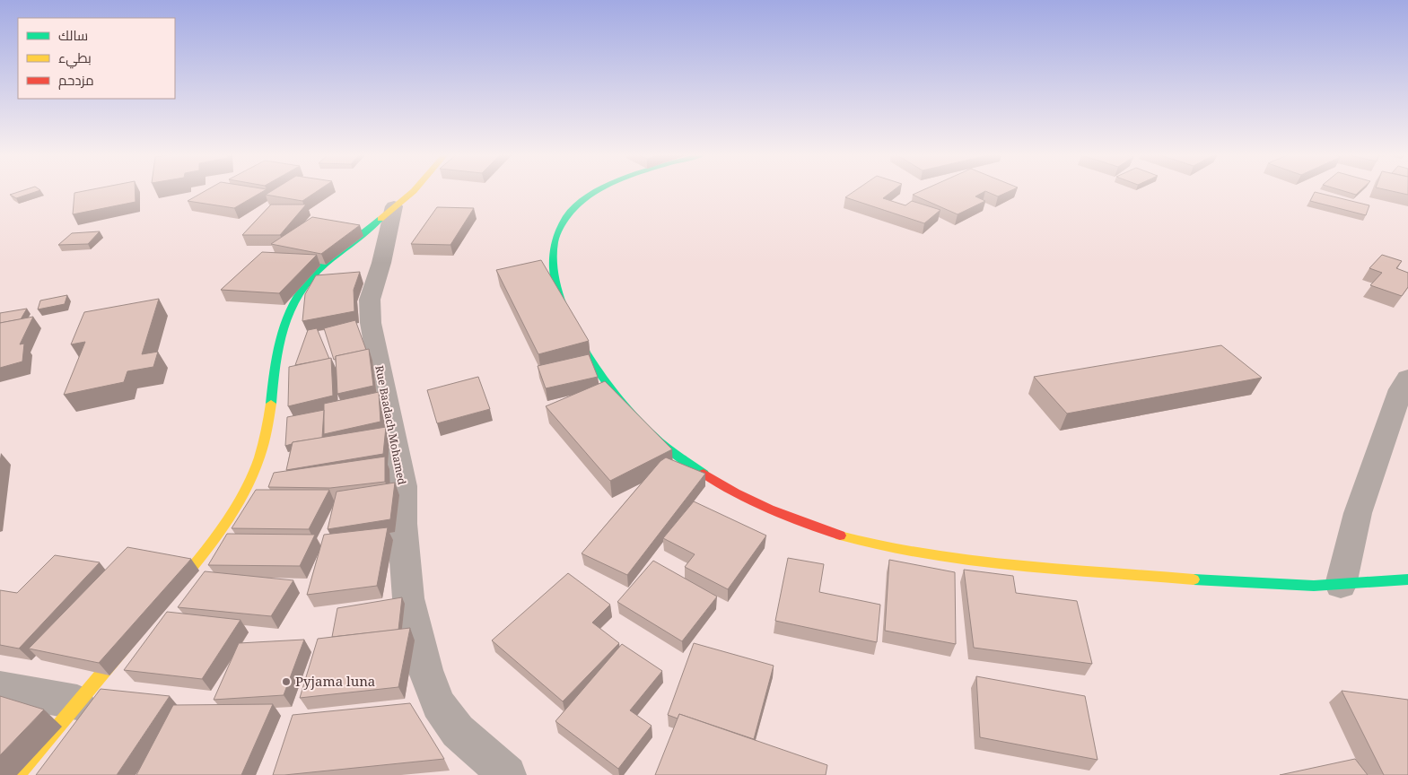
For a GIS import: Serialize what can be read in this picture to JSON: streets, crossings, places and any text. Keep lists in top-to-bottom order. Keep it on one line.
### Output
{"streets":{"street":["Rue Baadach Mohamed"]},"places":["Pyjama luna"],"legend":["سالك","بطيء","مزدحم"]}
